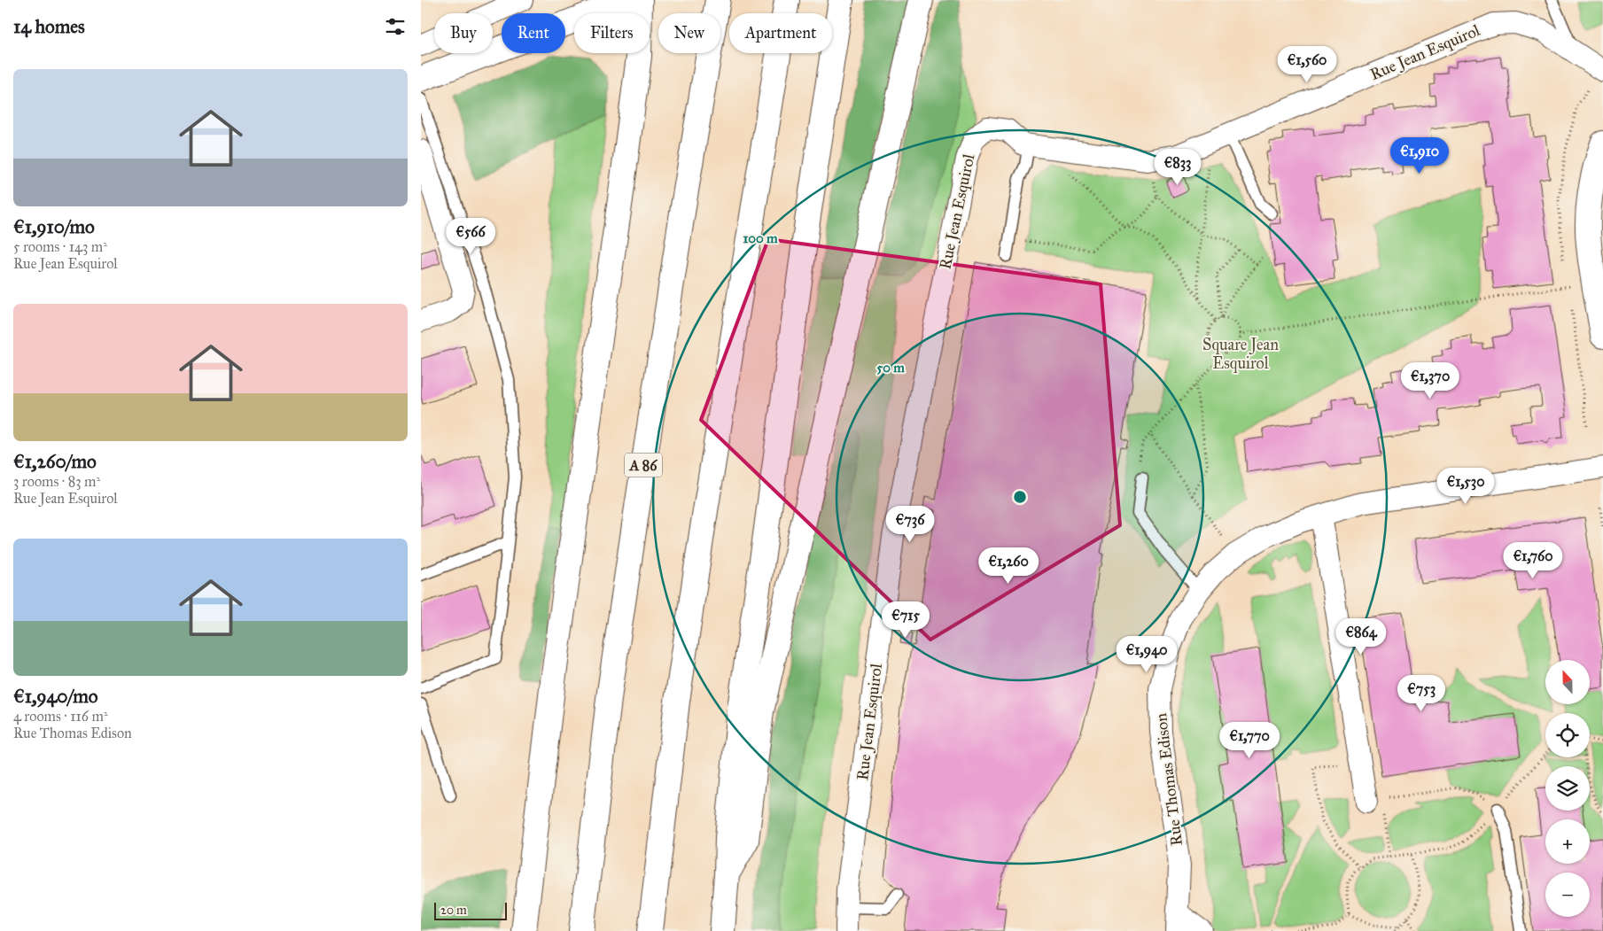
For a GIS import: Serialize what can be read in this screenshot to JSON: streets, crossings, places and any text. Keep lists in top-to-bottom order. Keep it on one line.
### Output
{"streets":{"main road":["A 86"],"street":["Rue Jean Esquirol","Rue Thomas Edison"]},"parks":["Square Jean Esquirol"],"scale_bar":"20 m","north":"top","page":{"heading":"14 homes","chip":["Buy","Rent","Filters","New","Apartment"],"price":["€1,560","€1,910","€833","€566","€1,370","€1,530","€736","€1,760","€1,260","€715","€864","€1,940","€753","€1,770"],"list":[{"name":"€1,910/mo","note":"5 rooms · 143 m² · Rue Jean Esquirol"},{"name":"€1,260/mo","note":"3 rooms · 83 m² · Rue Jean Esquirol"},{"name":"€1,940/mo","note":"4 rooms · 116 m² · Rue Thomas Edison"}],"map_buttons":["+","−"],"scale":"20 m"},"rings":["100 m","50 m"]}
